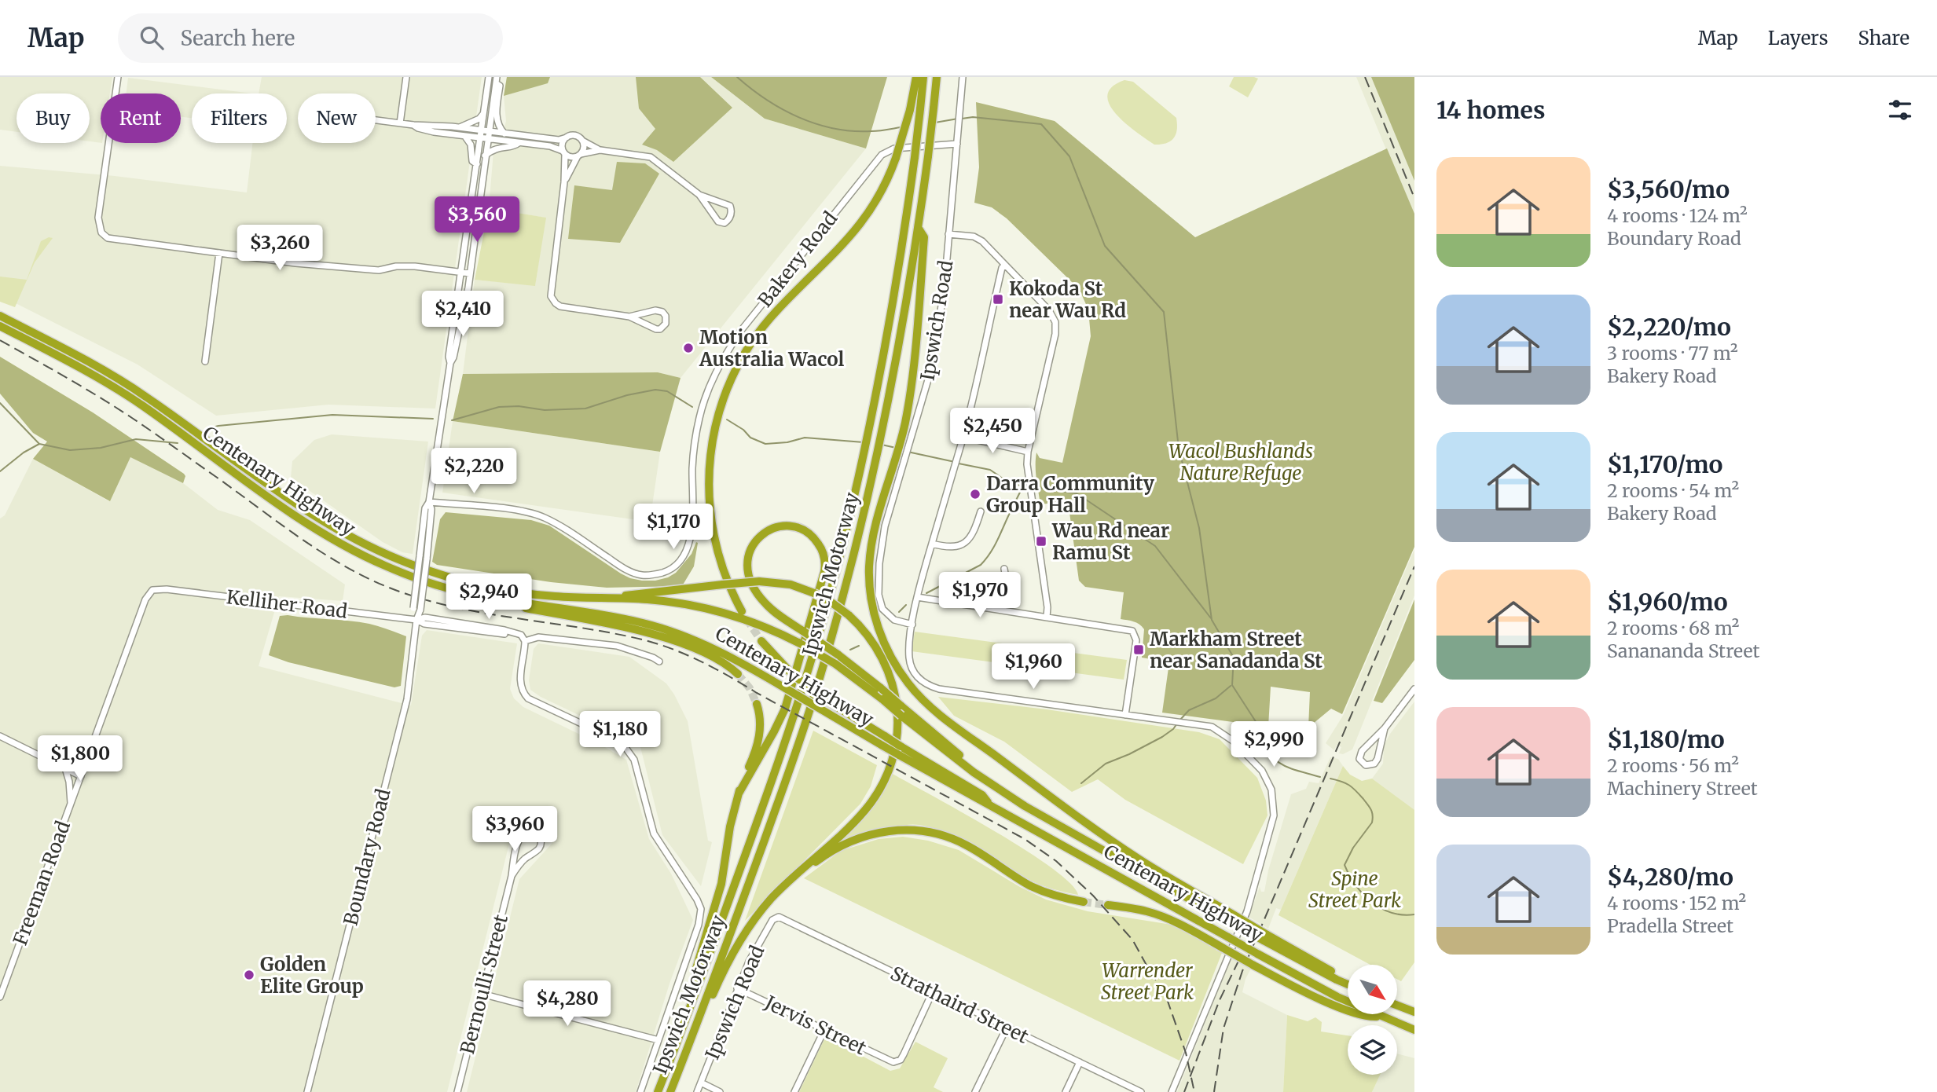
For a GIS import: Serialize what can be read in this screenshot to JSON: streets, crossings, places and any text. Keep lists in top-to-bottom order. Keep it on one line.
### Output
{"streets":{"highway":["Centenary Highway","Ipswich Motorway"],"street":["Bakery Road","Ipswich Road","Kelliher Road","Boundary Road","Freeman Road","Bernoulli Street","Strathaird Street","Jervis Street"]},"crossings":[["Bakery Road","Ipswich Road"],["Bakery Road","Boundary Road"],["Ipswich Road","Strathaird Street"],["Ipswich Road","Jervis Street"],["Kelliher Road","Boundary Road"],["Kelliher Road","Freeman Road"],["Strathaird Street","Jervis Street"]],"parks":["Wacol Bushlands Nature Refuge","Spine Street Park","Warrender Street Park"],"places":{"transit":["Kokoda St near Wau Rd","Wau Rd near Ramu St","Markham Street near Sanadanda St"],"other":["Motion Australia Wacol","Darra Community Group Hall","Golden Elite Group"]},"north":"bottom right","page":{"header":"Map","search":"Search here","nav":["Map","Layers","Share"],"heading":"14 homes","chip":["Buy","Rent","Filters","New"],"list":[{"name":"$3,560/mo","note":"4 rooms · 124 m² · Boundary Road"},{"name":"$2,220/mo","note":"3 rooms · 77 m² · Bakery Road"},{"name":"$1,170/mo","note":"2 rooms · 54 m² · Bakery Road"},{"name":"$1,960/mo","note":"2 rooms · 68 m² · Sanananda Street"},{"name":"$1,180/mo","note":"2 rooms · 56 m² · Machinery Street"},{"name":"$4,280/mo","note":"4 rooms · 152 m² · Pradella Street"}],"price":["$3,560","$3,260","$2,410","$2,450","$2,220","$1,170","$1,970","$2,940","$1,960","$1,180","$2,990","$1,800","$3,960","$4,280"]}}
